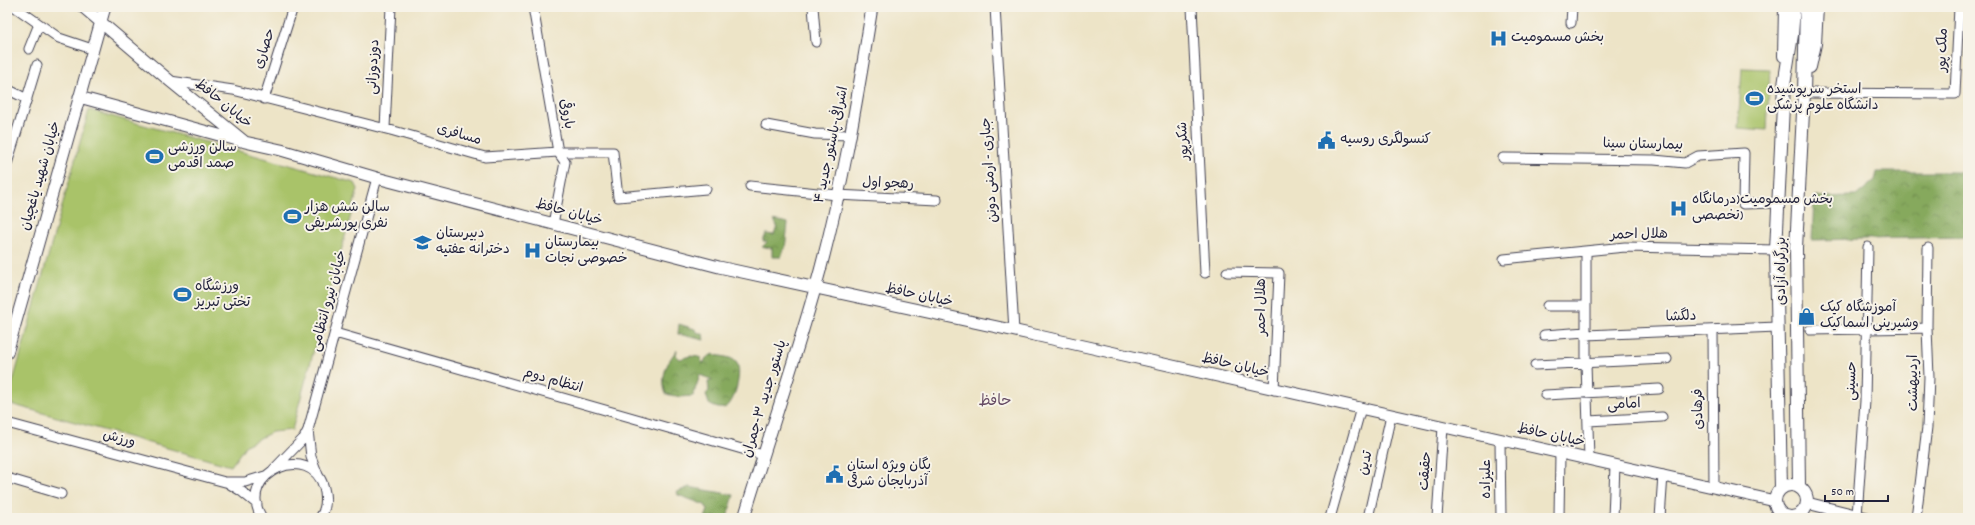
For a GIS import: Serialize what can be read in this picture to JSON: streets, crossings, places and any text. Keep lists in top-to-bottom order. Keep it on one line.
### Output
{"streets":{"highway":["بزرگراه آزادی"],"main road":["خیابان حافظ","اشرافی-پاستور جدید ۴","خیابان شهید یاغچیان","پاستور جدید ۳-چمران"],"street":["حصاری","ملک پور","دوزدوزانی","باروقی","مسافری","شکرپور","بیمارستان سینا","جباری - ارمنی دونن","رهجو اول","هلال احمر","خیابان نیرو انتظامی","دلگشا","انتظام دوم","حسینی","اردیبهشت","امامی","فرهادی","ورزش","تدین","حقیقت","علیزاده"]},"crossings":[["حصاری","مسافری"],["ملک پور","بزرگراه آزادی"],["دوزدوزانی","مسافری"],["خیابان حافظ","باروقی"],["خیابان حافظ","مسافری"],["خیابان حافظ","اشرافی-پاستور جدید ۴"],["خیابان حافظ","جباری - ارمنی دونن"],["خیابان حافظ","خیابان شهید یاغچیان"],["خیابان حافظ","هلال احمر"],["خیابان حافظ","بزرگراه آزادی"],["خیابان حافظ","خیابان نیرو انتظامی"],["خیابان حافظ","پاستور جدید ۳-چمران"],["خیابان حافظ","فرهادی"],["خیابان حافظ","تدین"],["خیابان حافظ","حقیقت"],["خیابان حافظ","علیزاده"],["باروقی","مسافری"],["اشرافی-پاستور جدید ۴","رهجو اول"],["اشرافی-پاستور جدید ۴","پاستور جدید ۳-چمران"],["بیمارستان سینا","بزرگراه آزادی"],["هلال احمر","بزرگراه آزادی"],["بزرگراه آزادی","دلگشا"],["خیابان نیرو انتظامی","انتظام دوم"],["دلگشا","فرهادی"],["انتظام دوم","پاستور جدید ۳-چمران"]],"districts":["حافظ"],"places":{"hospital":["بخش مسمومیت","بخش مسمومیت(درمانگاه تخصصی)","بیمارستان خصوصی نجات"],"sports":["استخر سرپوشیده دانشگاه علوم پزشکی","سالن ورزشی صمد اقدمی","سالن شش هزار نفری پورشریفی","ورزشگاه تختی تبریز"],"public building":["کنسولگری روسیه","یگان ویژه استان آذربایجان شرقی"],"school or university":["دبیرستان دخترانه عفتیه"],"shop":["آموزشگاه کیک وشیرینی اسماکیک"]},"scale_bar":"50 m"}
